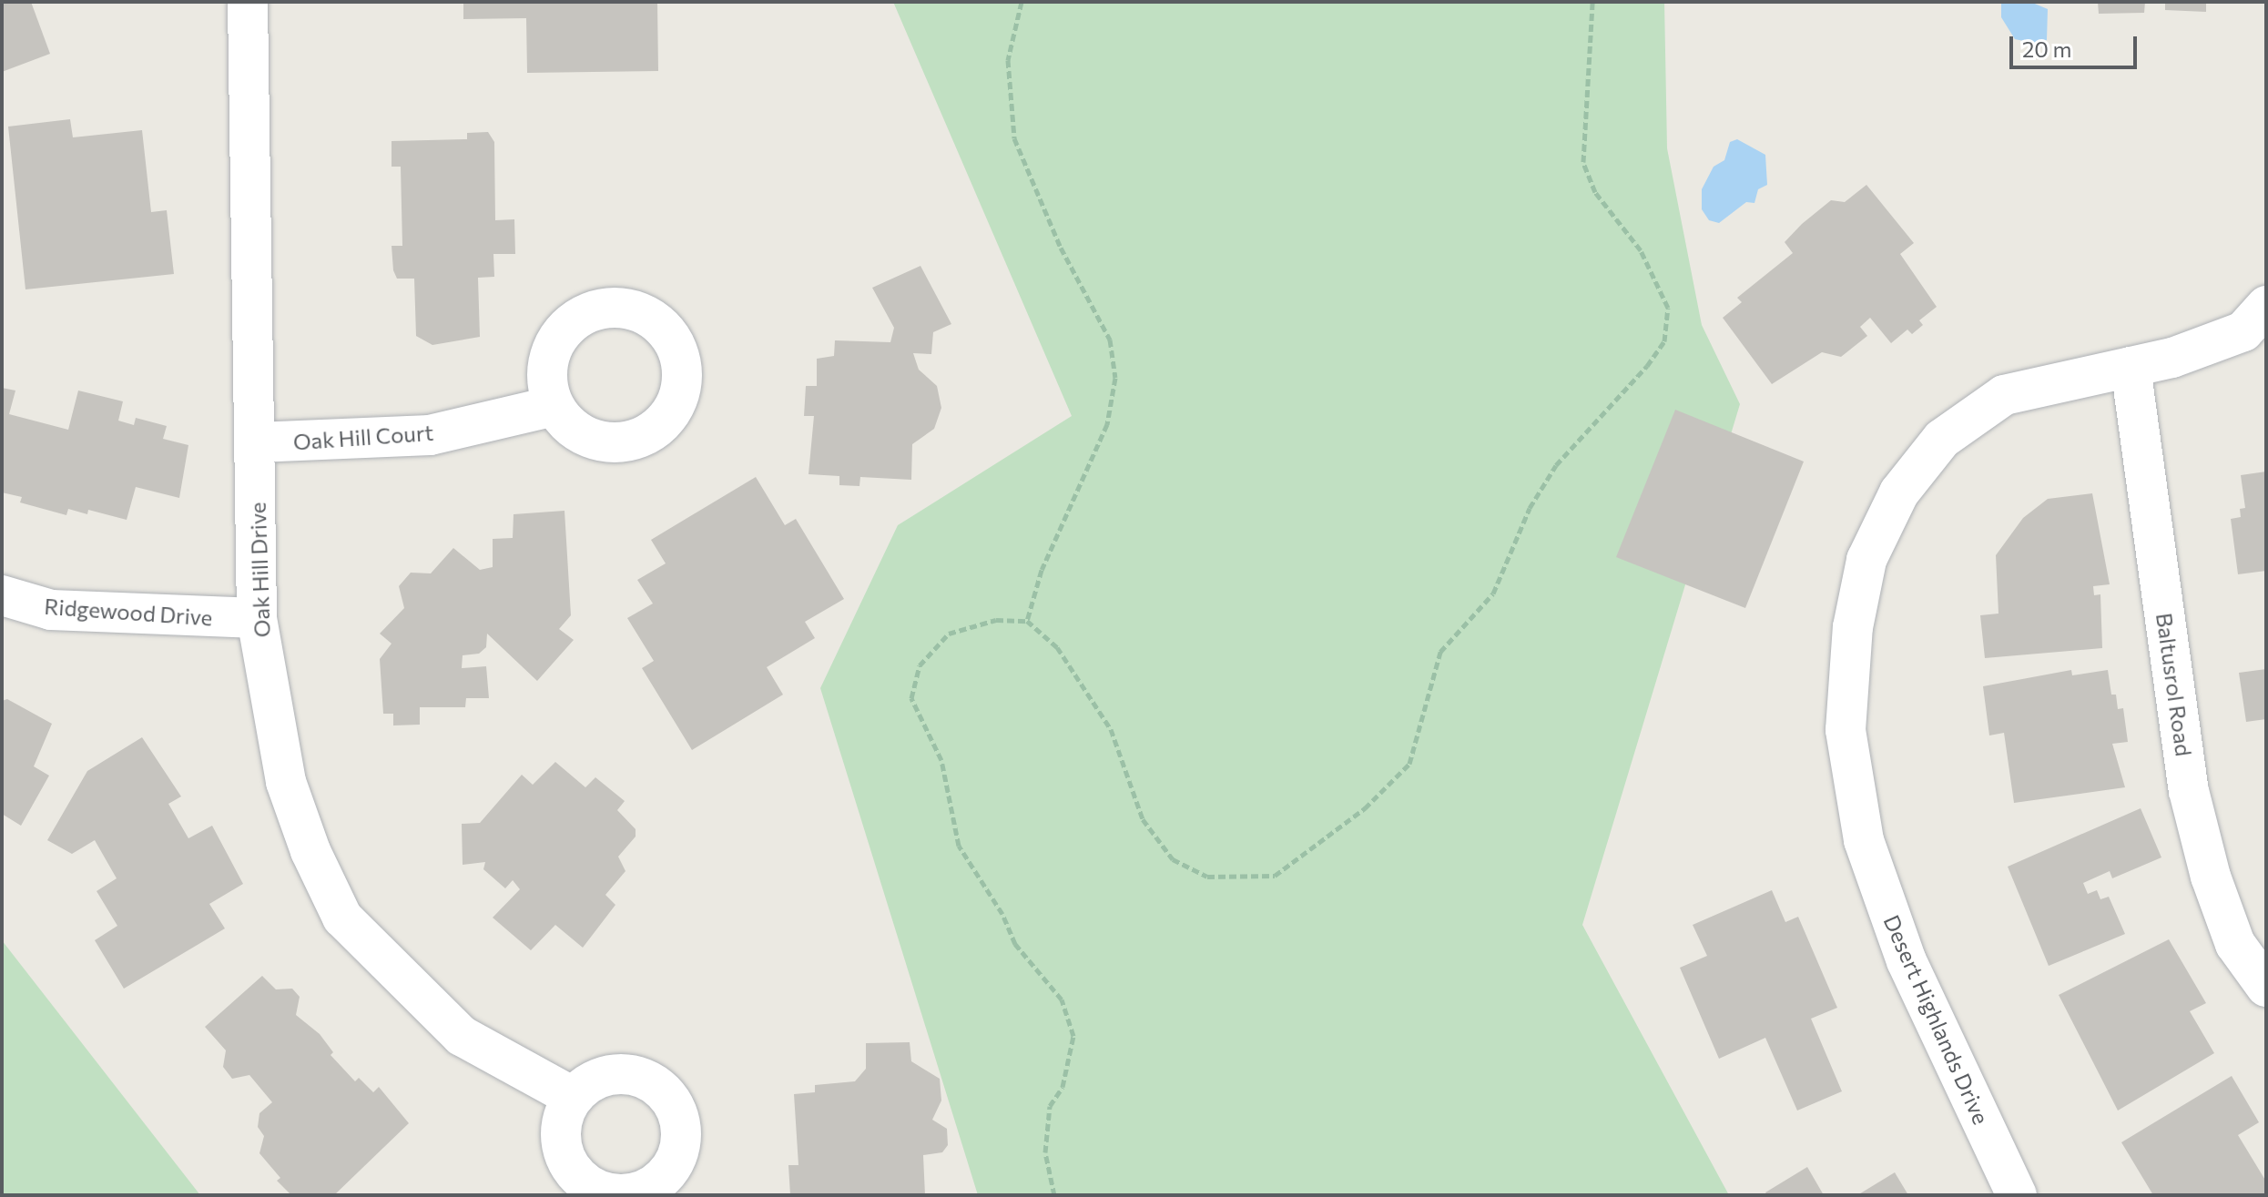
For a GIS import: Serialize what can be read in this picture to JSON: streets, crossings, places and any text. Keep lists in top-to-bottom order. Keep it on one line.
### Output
{"streets":{"street":["Oak Hill Court","Oak Hill Drive","Ridgewood Drive","Baltusrol Road","Desert Highlands Drive"]},"crossings":[["Oak Hill Court","Oak Hill Drive"],["Oak Hill Drive","Ridgewood Drive"],["Baltusrol Road","Desert Highlands Drive"]],"scale_bar":"20 m"}
